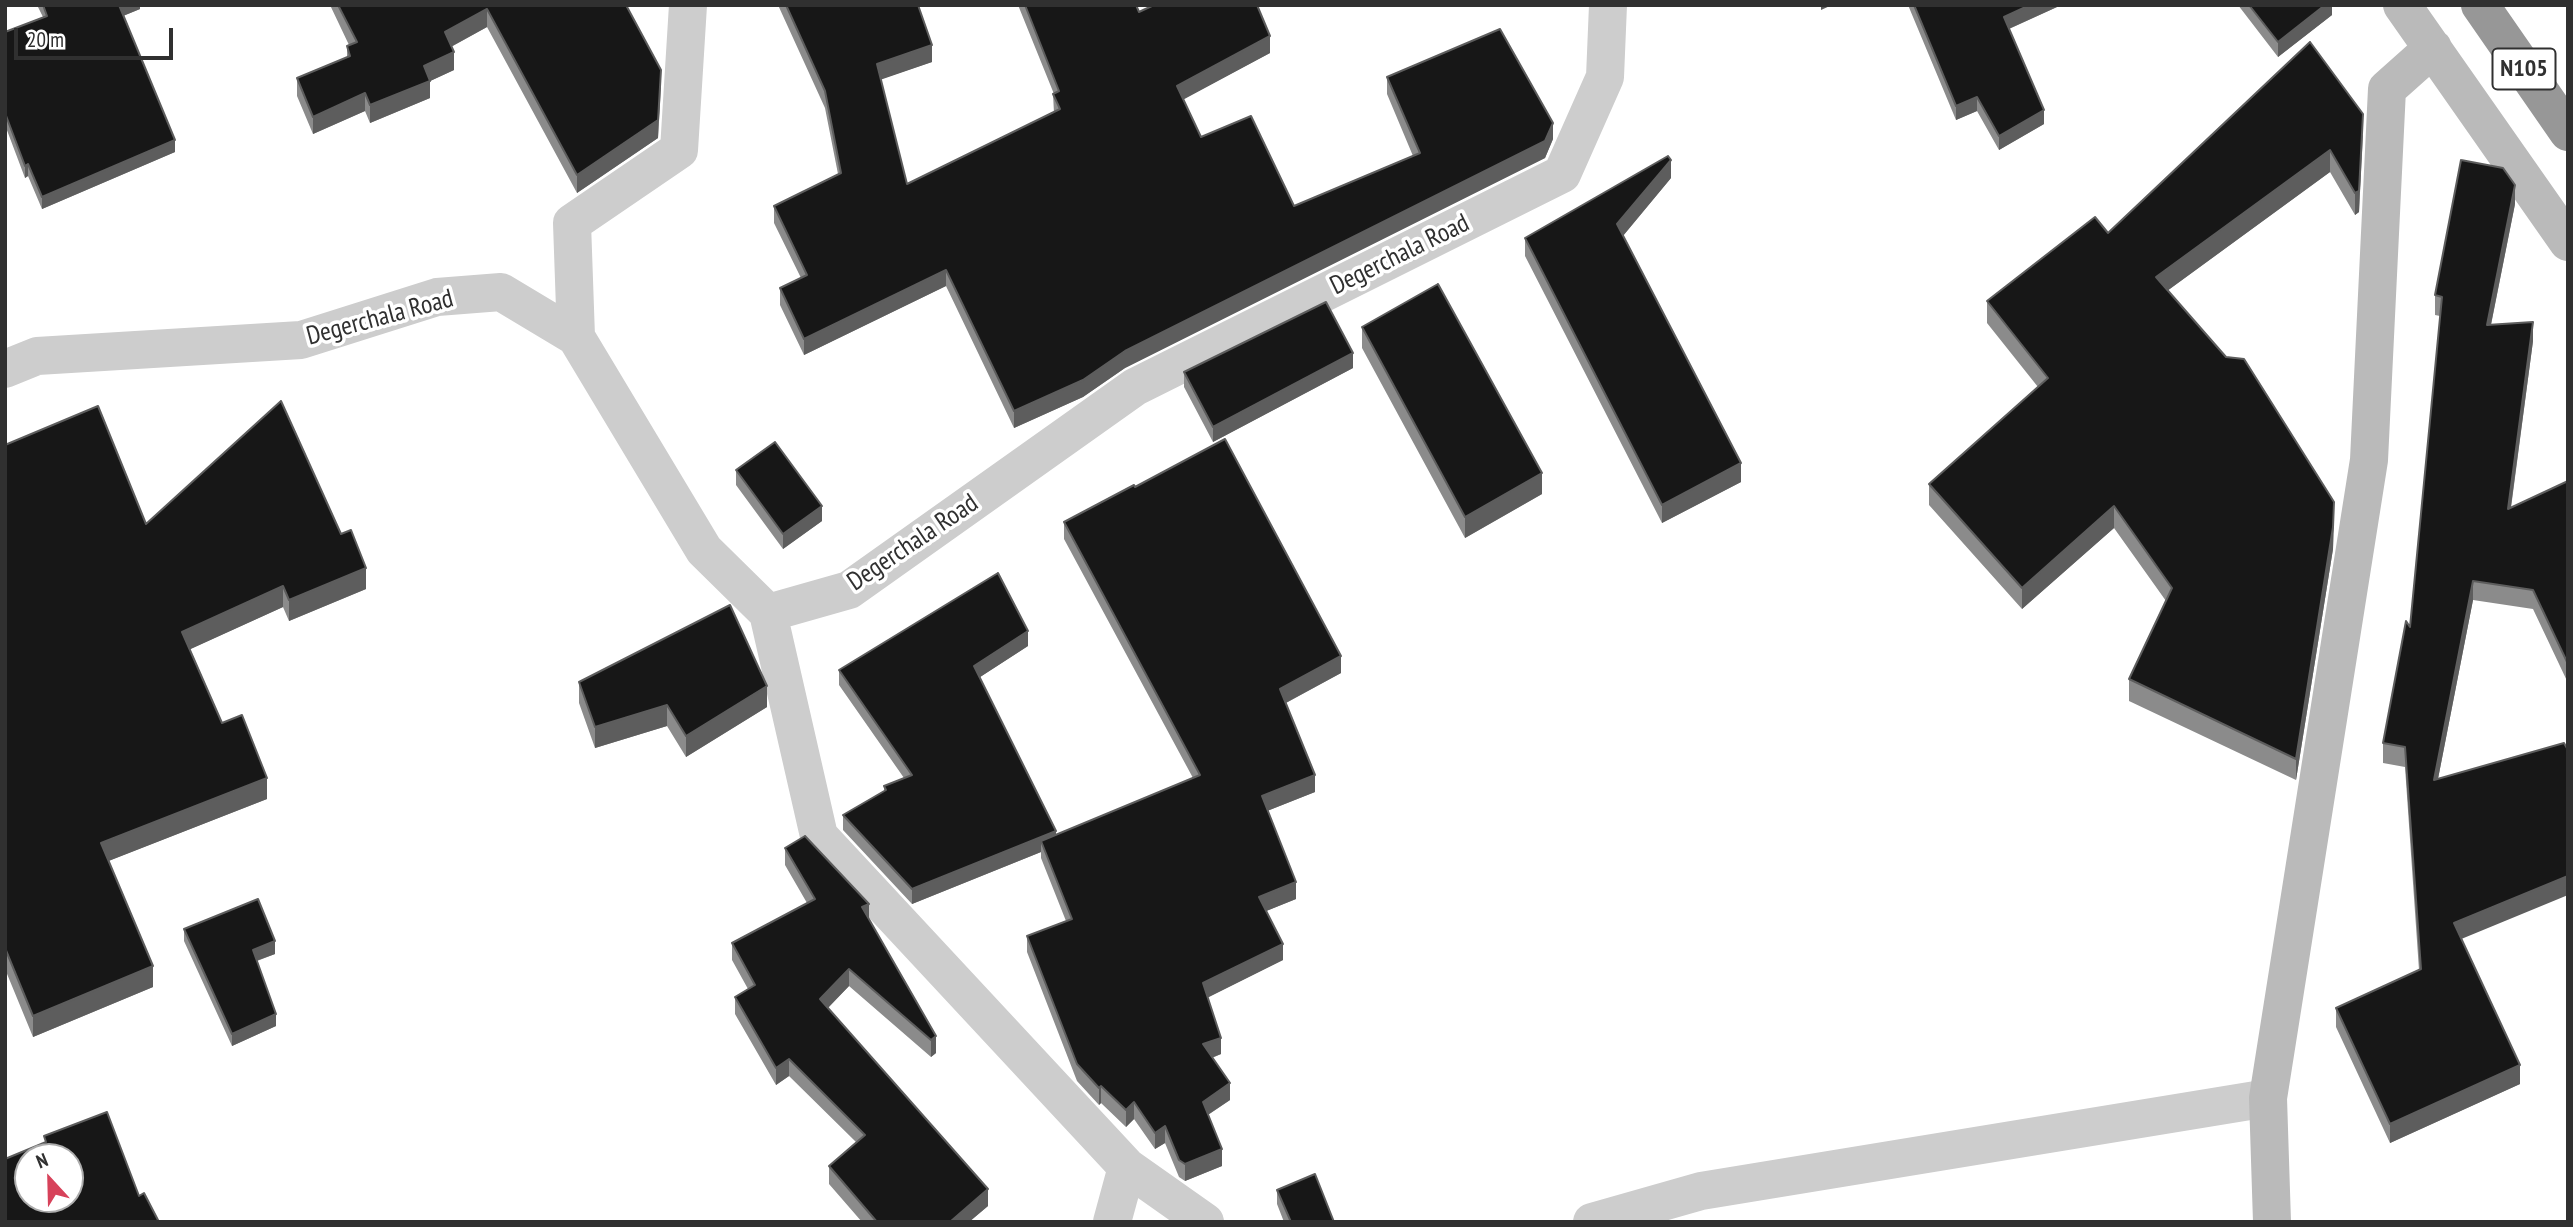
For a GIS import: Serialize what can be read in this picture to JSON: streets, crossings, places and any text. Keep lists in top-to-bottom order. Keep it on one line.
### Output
{"streets":{"highway":["N105"],"street":["Degerchala Road"]},"scale_bar":"20 m","north":"top"}
